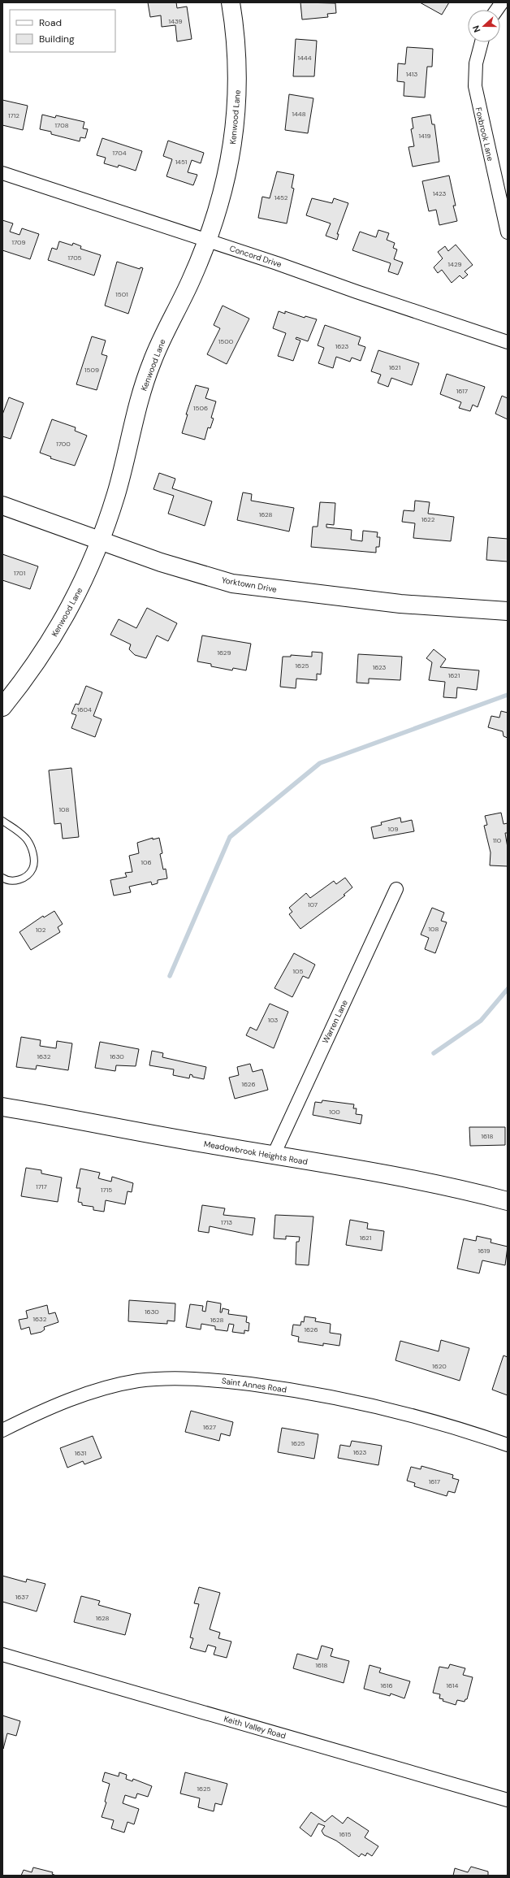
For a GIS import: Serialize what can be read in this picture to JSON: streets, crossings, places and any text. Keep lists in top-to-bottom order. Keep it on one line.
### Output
{"streets":{"street":["Kenwood Lane","Foxbrook Lane","Concord Drive","Yorktown Drive","Warren Lane","Meadowbrook Heights Road","Saint Annes Road","Keith Valley Road"]},"crossings":[["Kenwood Lane","Concord Drive"],["Kenwood Lane","Yorktown Drive"],["Warren Lane","Meadowbrook Heights Road"]],"house_numbers":["1439","1444","1413","1448","1712","1708","1419","1704","1451","1423","1452","1709","1705","1429","1501","1500","1623","1621","1509","1617","1506","1700","1628","1622","1701","1629","1625","1623","1621","1604","108","109","110","106","107","108","102","105","103","1632","1630","1626","100","1618","1717","1715","1713","1621","1619","1630","1632","1628","1626","1620","1627","1625","1623","1631","1617","1637","1628","1618","1616","1614","1625","1615"],"legend":["Road","Building"],"north":"left"}
